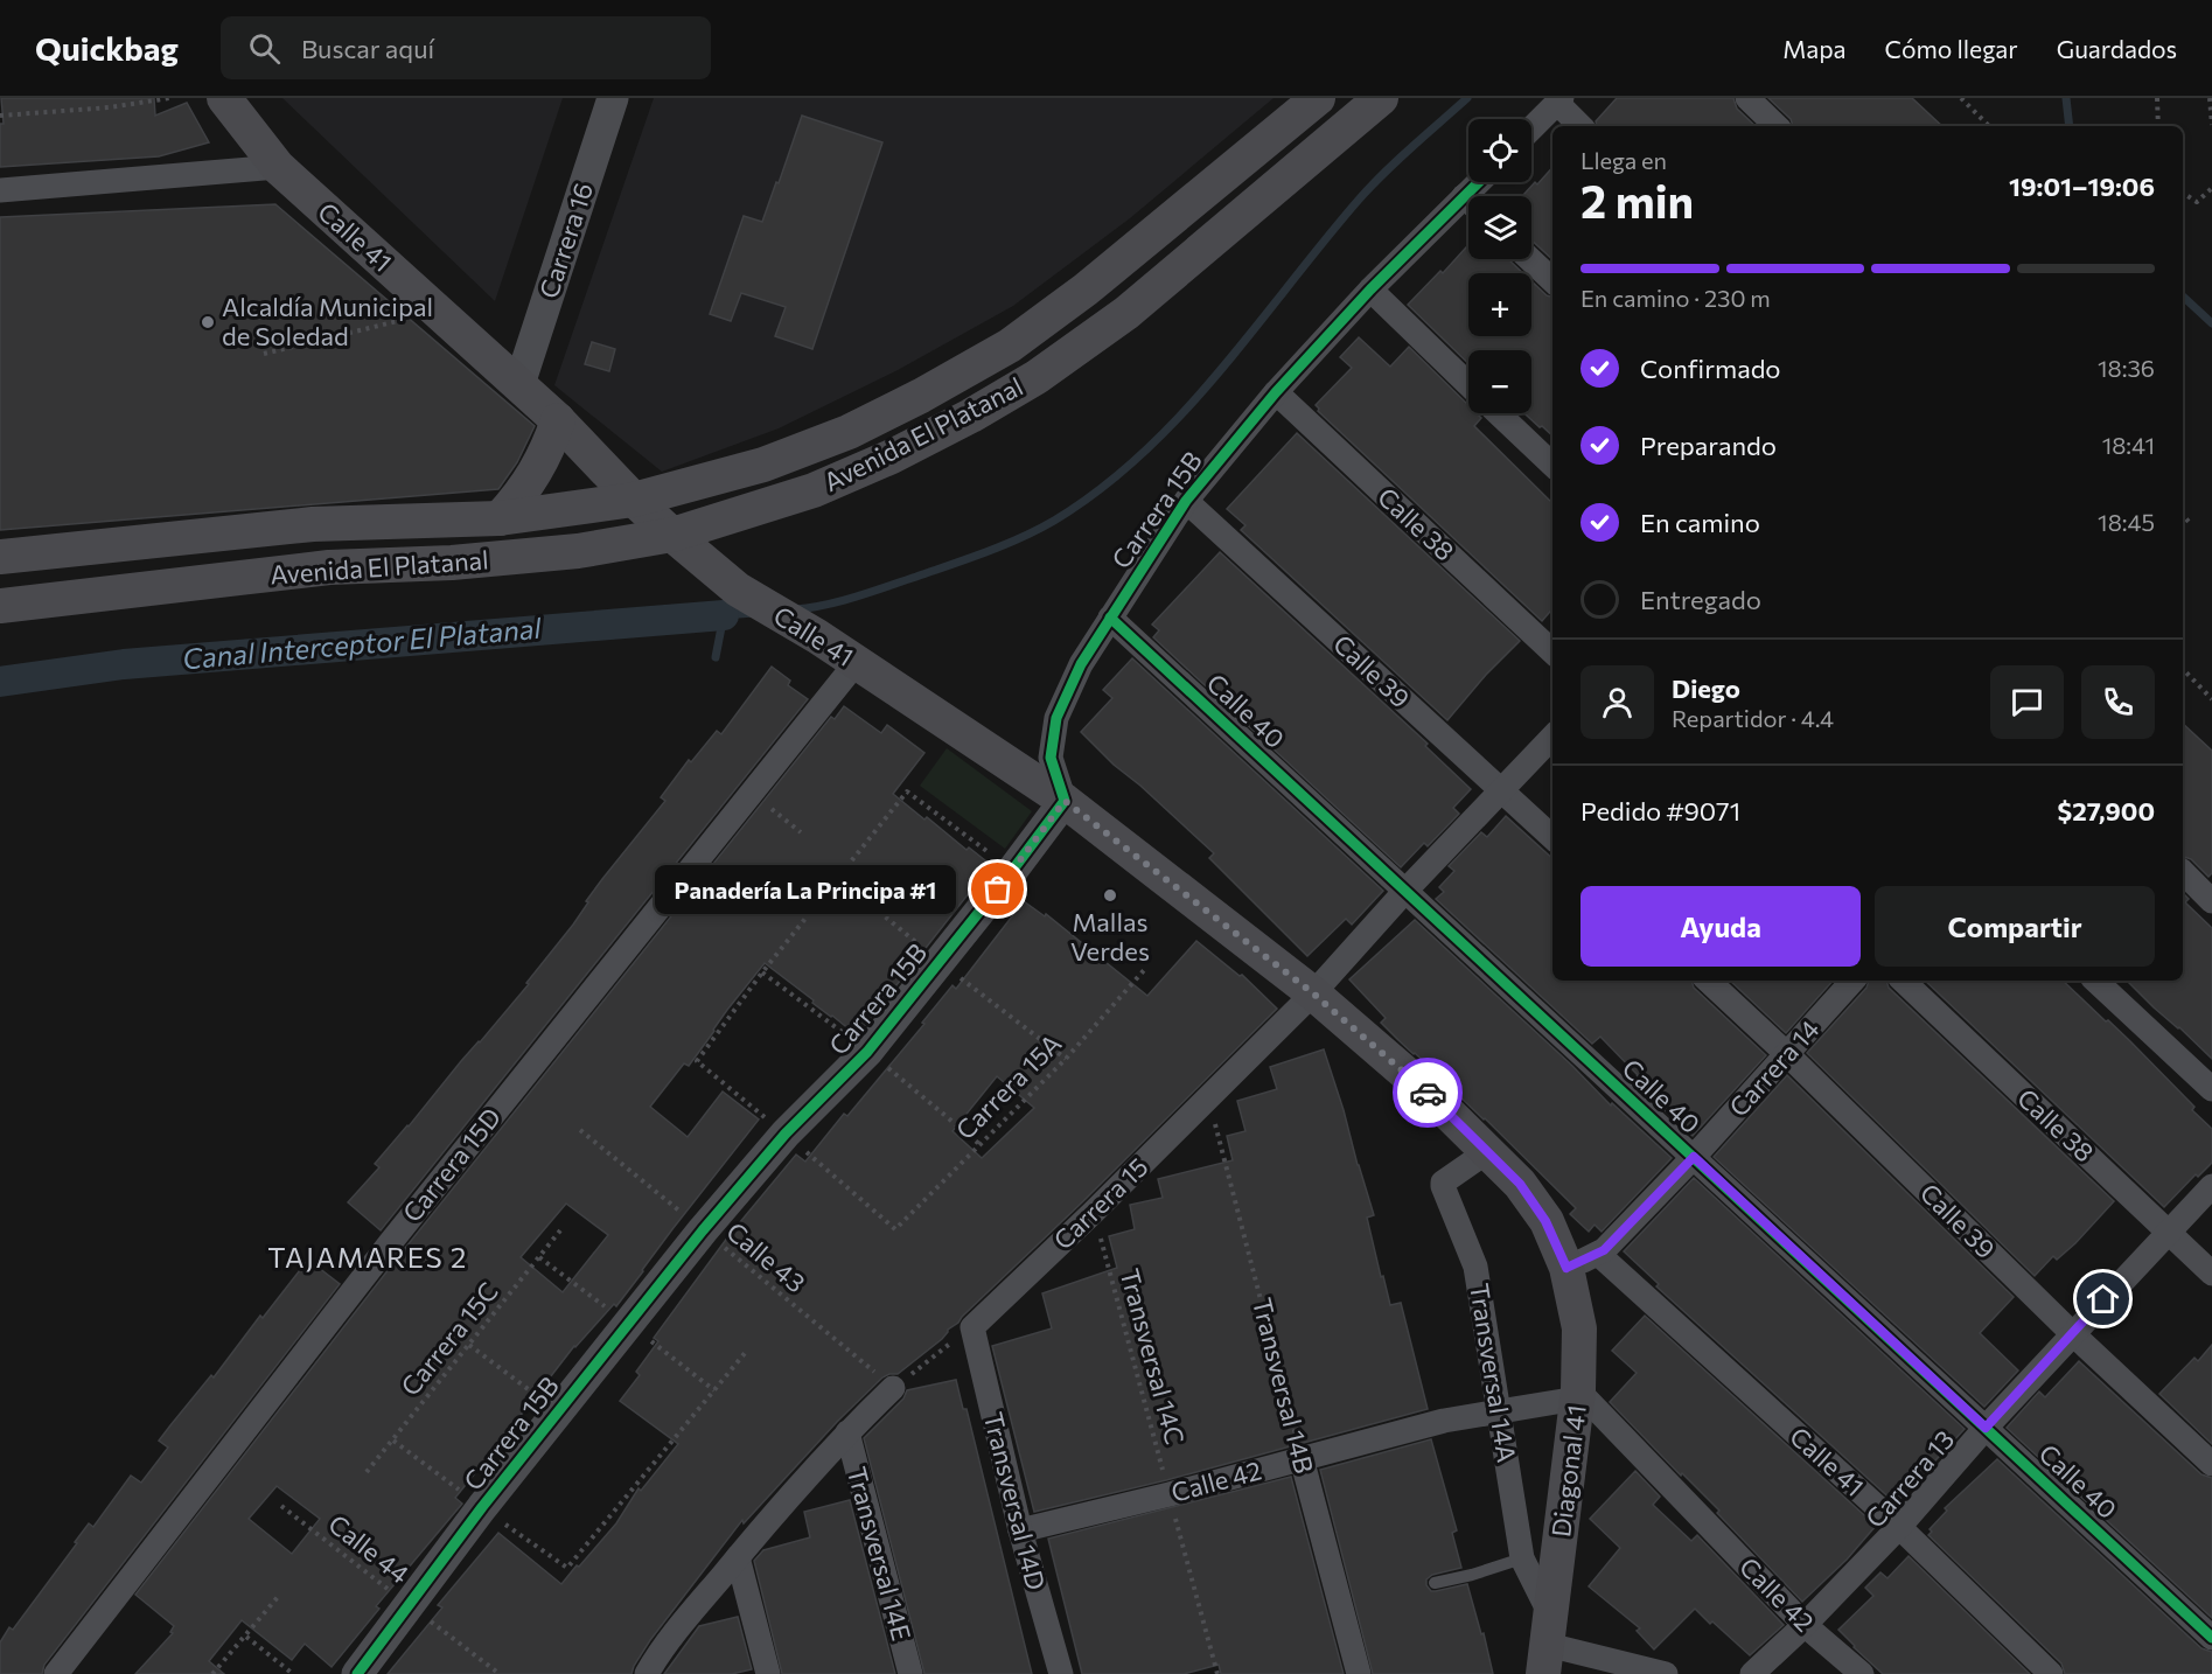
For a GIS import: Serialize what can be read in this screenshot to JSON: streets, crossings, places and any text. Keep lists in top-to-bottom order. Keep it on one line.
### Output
{"streets":{"main road":["Calle 41","Avenida El Platanal","Diagonal 41"],"street":["Carrera 16","Carrera 15B","Calle 38","Calle 39","Calle 40","Carrera 14","Carrera 15D","Carrera 15","Transversal 14A","Transversal 14B","Carrera 13","Calle 42","Transversal 14D","Transversal 14E"],"path":["Carrera 15A","Calle 43","Carrera 15C","Transversal 14C","Calle 44"]},"crossings":[["Calle 41","Carrera 16"],["Calle 41","Avenida El Platanal"],["Calle 41","Carrera 15B"],["Calle 41","Carrera 14"],["Calle 41","Carrera 15D"],["Calle 41","Carrera 15"],["Calle 41","Transversal 14A"],["Calle 41","Diagonal 41"],["Calle 41","Carrera 13"],["Carrera 15B","Calle 38"],["Carrera 15B","Calle 39"],["Carrera 15B","Calle 40"],["Carrera 15B","Calle 43"],["Carrera 15B","Calle 44"],["Calle 38","Carrera 13"],["Calle 39","Carrera 14"],["Calle 39","Carrera 15"],["Calle 39","Carrera 13"],["Calle 40","Carrera 14"],["Calle 40","Carrera 15"],["Calle 40","Carrera 13"],["Carrera 14","Diagonal 41"],["Carrera 15","Transversal 14C"],["Carrera 15","Transversal 14B"],["Carrera 15","Transversal 14D"],["Transversal 14C","Calle 42"],["Transversal 14A","Diagonal 41"],["Transversal 14A","Calle 42"],["Transversal 14B","Calle 42"],["Diagonal 41","Calle 42"],["Carrera 13","Calle 42"],["Calle 42","Transversal 14D"]],"districts":["TAJAMARES 2"],"water":["Canal Interceptor El Platanal"],"places":["Alcaldía Municipal de Soledad","Panadería La Principa #1","Mallas Verdes"],"page":{"header":"Quickbag","search":"Buscar aquí","nav":["Mapa","Cómo llegar","Guardados"],"map_buttons":["+","−"],"heading":["2 min","Llega en","19:01–19:06"],"panel":["Diego","Repartidor · 4.4","Pedido #9071","$27,900"],"bar":"En camino · 230 m","list":[["Confirmado","18:36"],["Preparando","18:41"],["En camino","18:45"],"Entregado"],"bubble":"Panadería La Principa #1","buttons":["Ayuda","Compartir"]}}
